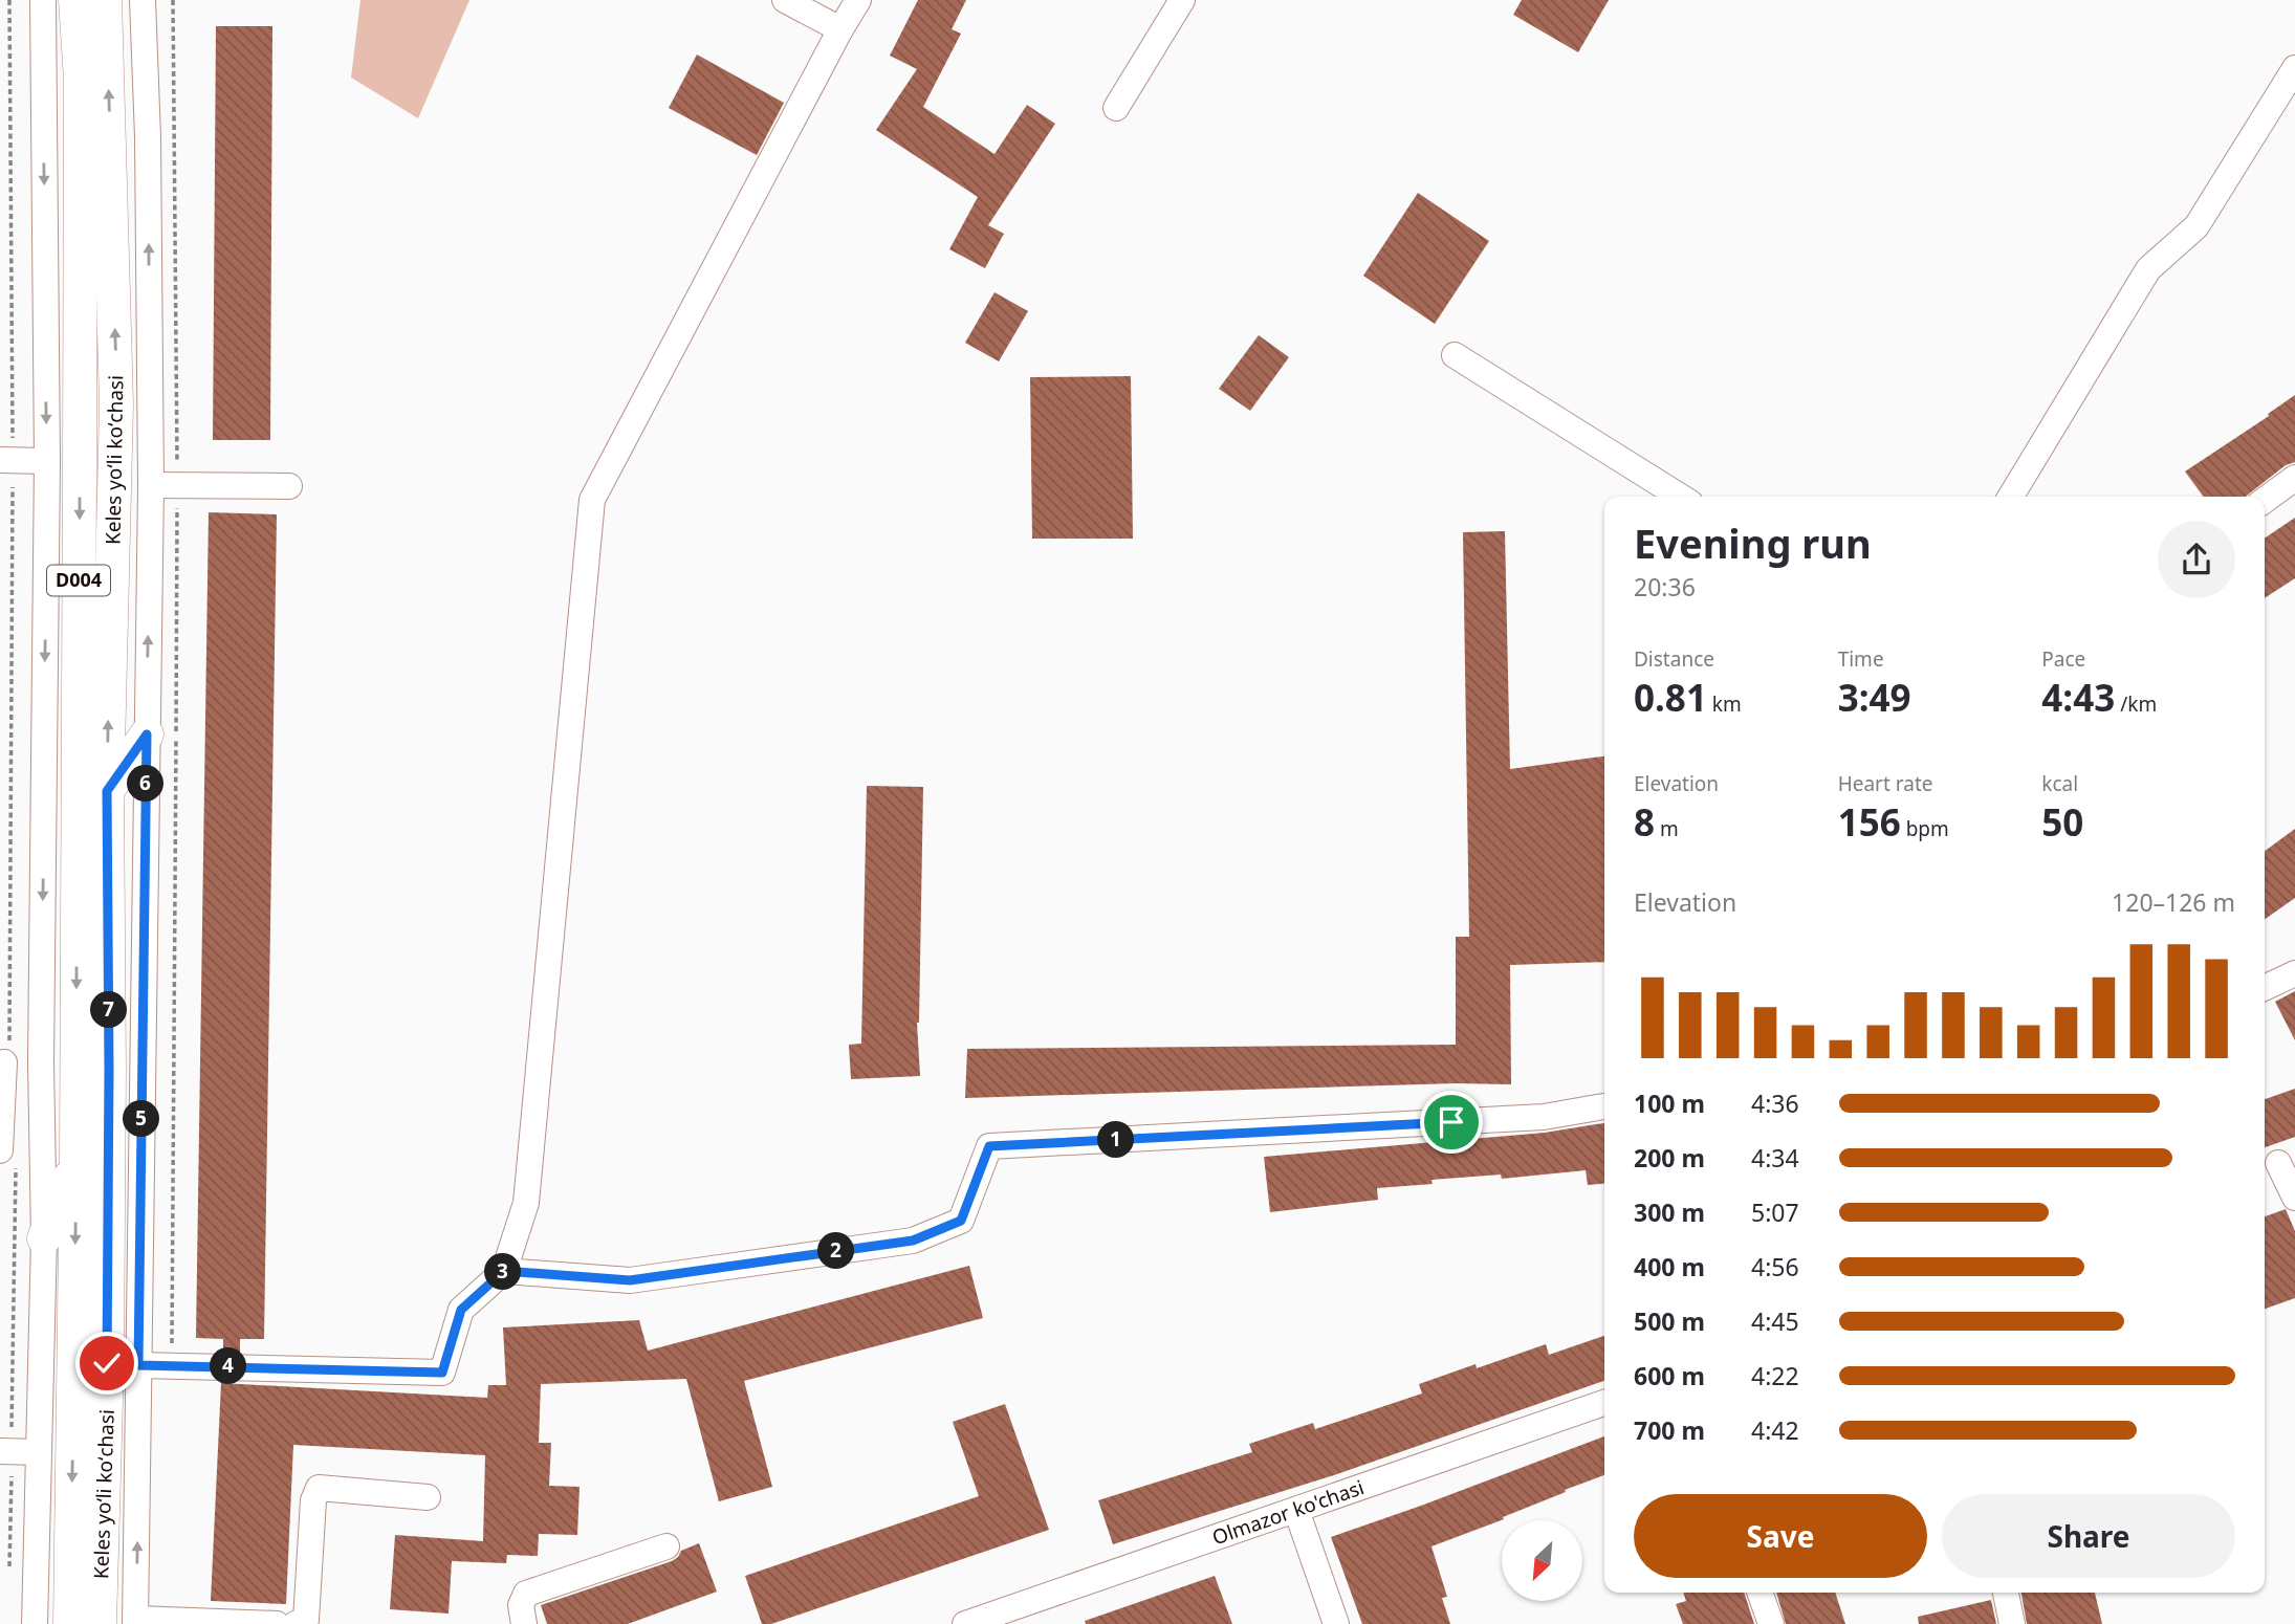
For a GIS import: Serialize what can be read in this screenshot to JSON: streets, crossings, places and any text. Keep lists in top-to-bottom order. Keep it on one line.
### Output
{"streets":{"main road":["Keles yoʻli koʻchasi","D004"],"street":["Olmazor ko'chasi"]},"north":"bottom left","page":{"heading":["Evening run","20:36"],"stats":[["Distance","0.81 km"],["Time","3:49"],["Pace","4:43 /km"],["Elevation","8 m"],["Heart rate","156 bpm"],["kcal","50"]],"pins":["6","7","5","1","2","3","4"],"chart":["Elevation","120–126 m"],"list":[{"name":"100 m","note":"4:36"},{"name":"200 m","note":"4:34"},{"name":"300 m","note":"5:07"},{"name":"400 m","note":"4:56"},{"name":"500 m","note":"4:45"},{"name":"600 m","note":"4:22"},{"name":"700 m","note":"4:42"}],"buttons":["Save","Share"]}}
